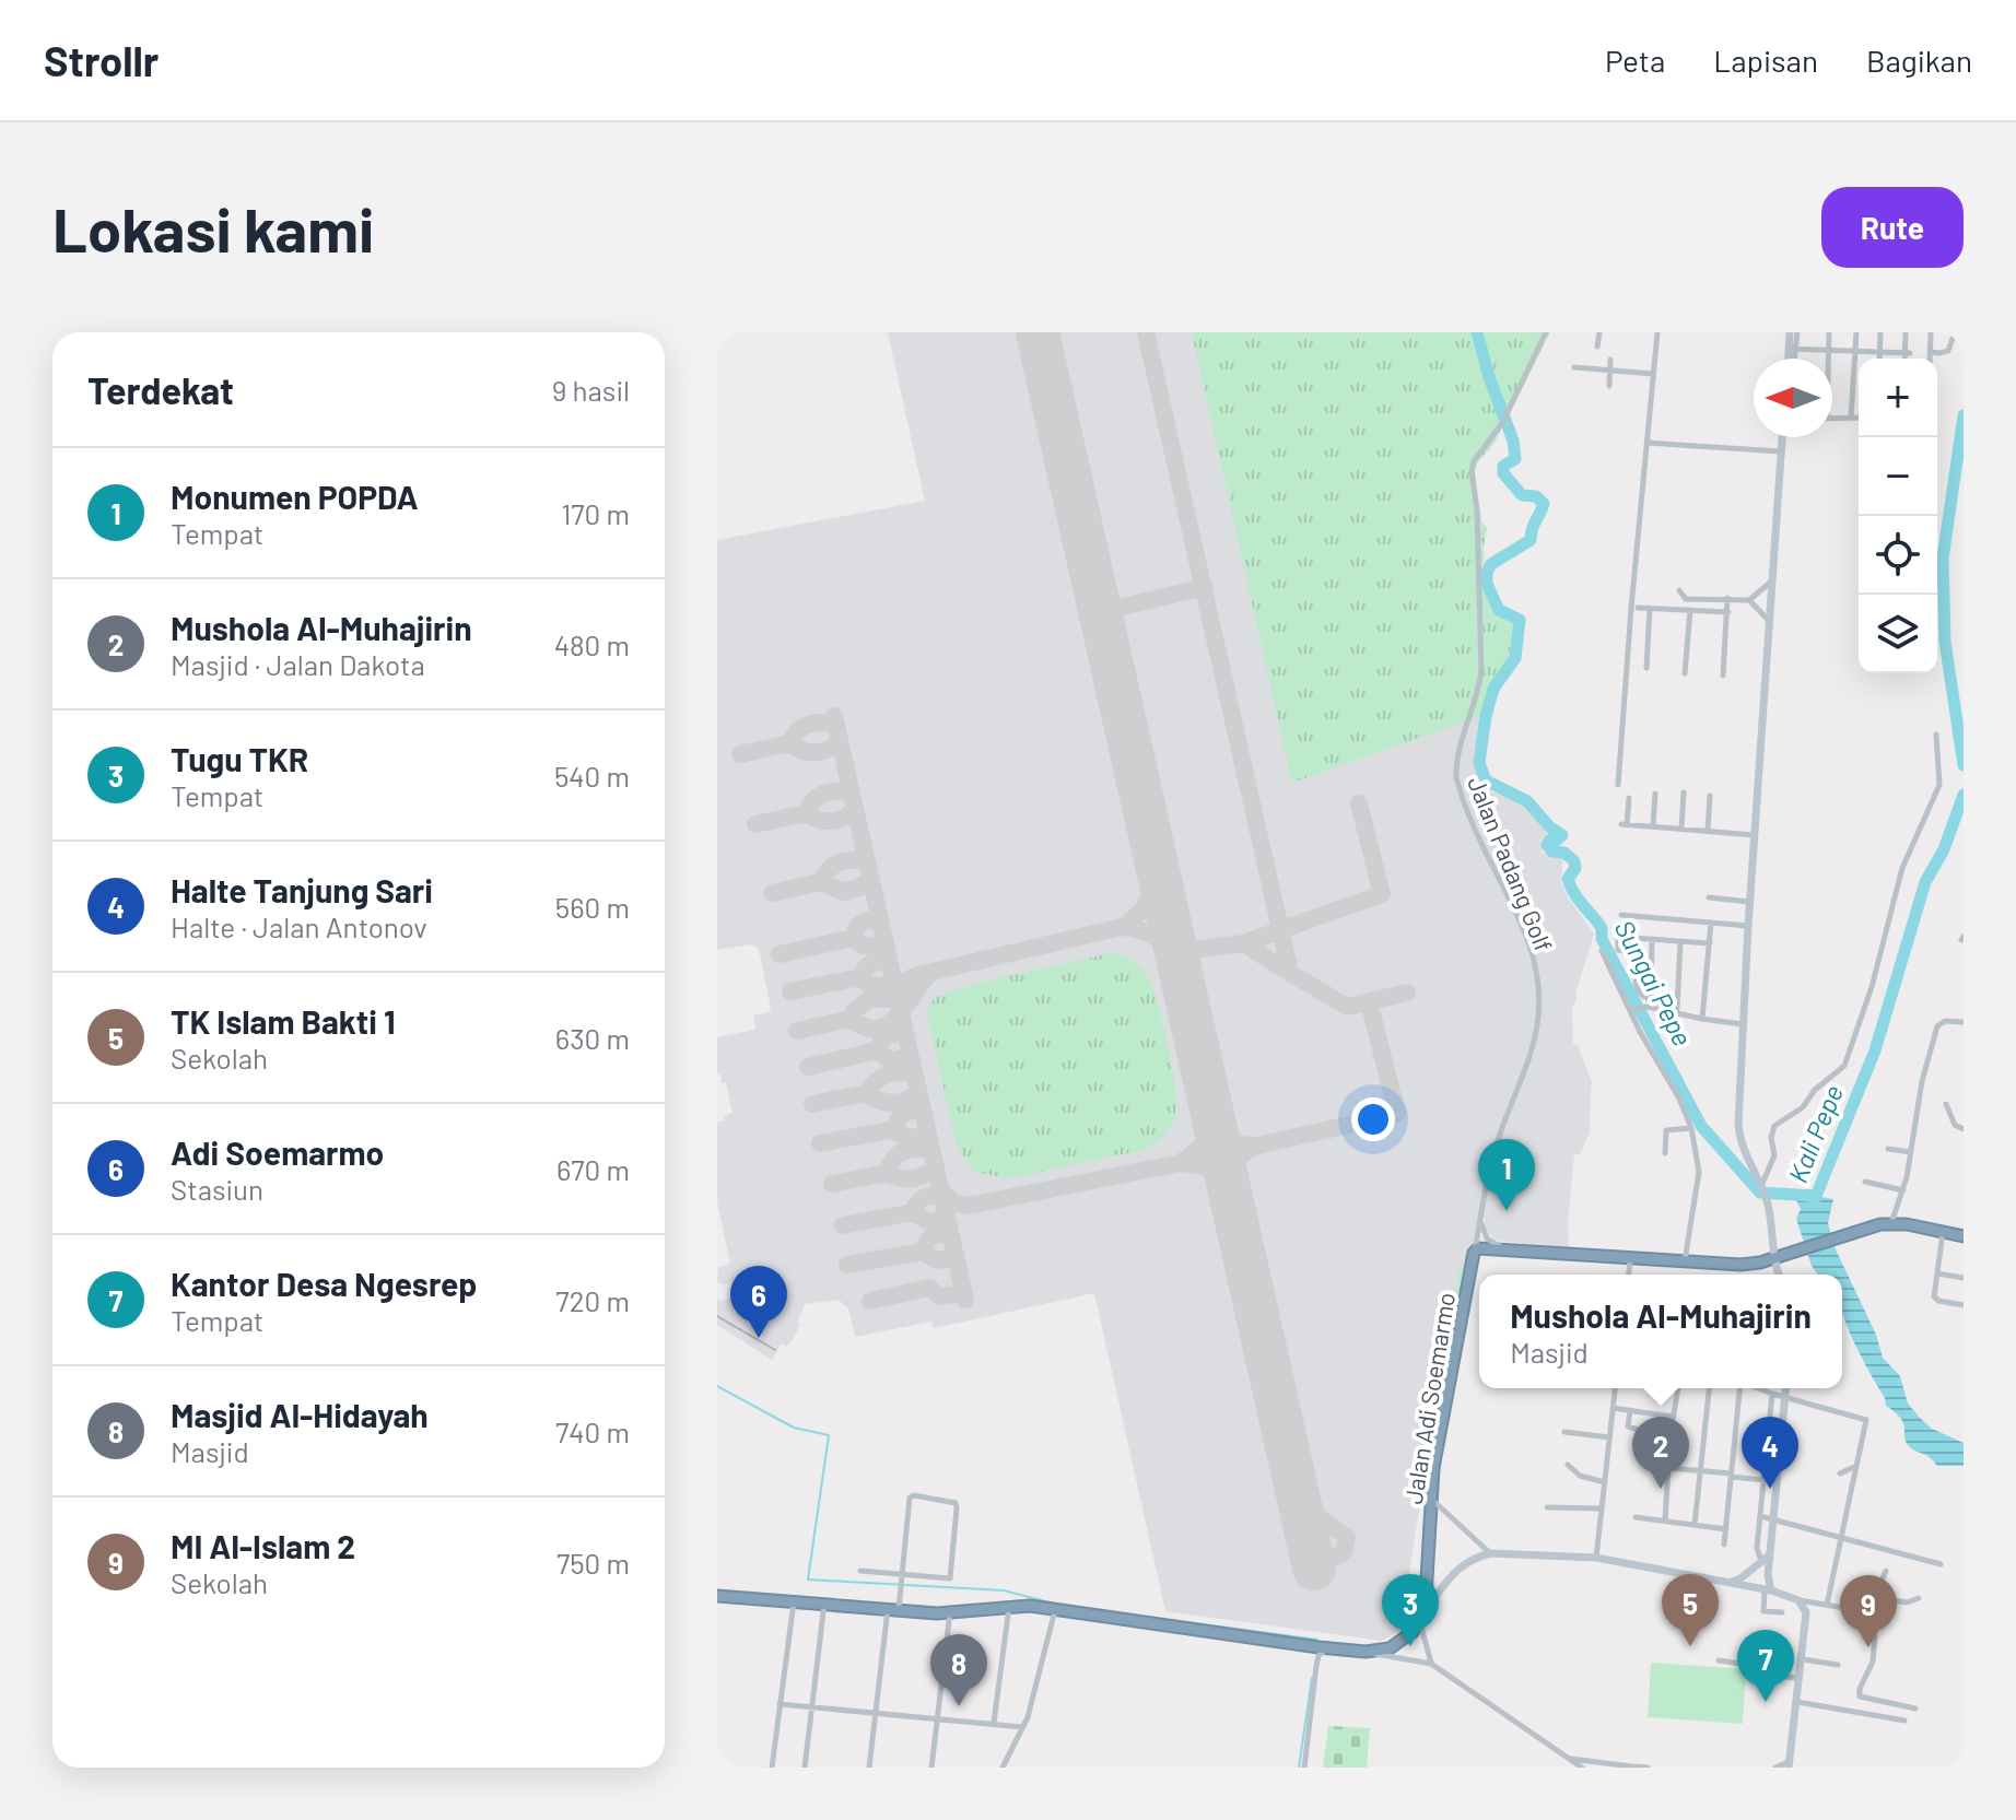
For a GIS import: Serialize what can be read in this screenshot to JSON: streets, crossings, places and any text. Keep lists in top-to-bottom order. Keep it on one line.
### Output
{"streets":{"highway":["Jalan Adi Soemarmo"],"street":["Jalan Padang Golf"]},"crossings":[["Jalan Padang Golf","Jalan Adi Soemarmo"]],"water":["Sungai Pepe","Kali Pepe"],"north":"left","page":{"header":"Strollr","nav":["Peta","Lapisan","Bagikan"],"buttons":"Rute","title":"Lokasi kami","heading":["Terdekat","9 hasil"],"map_buttons":["+","−"],"list":[{"mark":"1","name":"Monumen POPDA","note":"Tempat","value":"170 m"},{"mark":"2","name":"Mushola Al-Muhajirin","note":"Masjid · Jalan Dakota","value":"480 m"},{"mark":"3","name":"Tugu TKR","note":"Tempat","value":"540 m"},{"mark":"4","name":"Halte Tanjung Sari","note":"Halte · Jalan Antonov","value":"560 m"},{"mark":"5","name":"TK Islam Bakti 1","note":"Sekolah","value":"630 m"},{"mark":"6","name":"Adi Soemarmo","note":"Stasiun","value":"670 m"},{"mark":"7","name":"Kantor Desa Ngesrep","note":"Tempat","value":"720 m"},{"mark":"8","name":"Masjid Al-Hidayah","note":"Masjid","value":"740 m"},{"mark":"9","name":"MI Al-Islam 2","note":"Sekolah","value":"750 m"}],"pins":["1","6","2","4","3","5","9","7","8"],"popup":["Mushola Al-Muhajirin","Masjid"]}}
